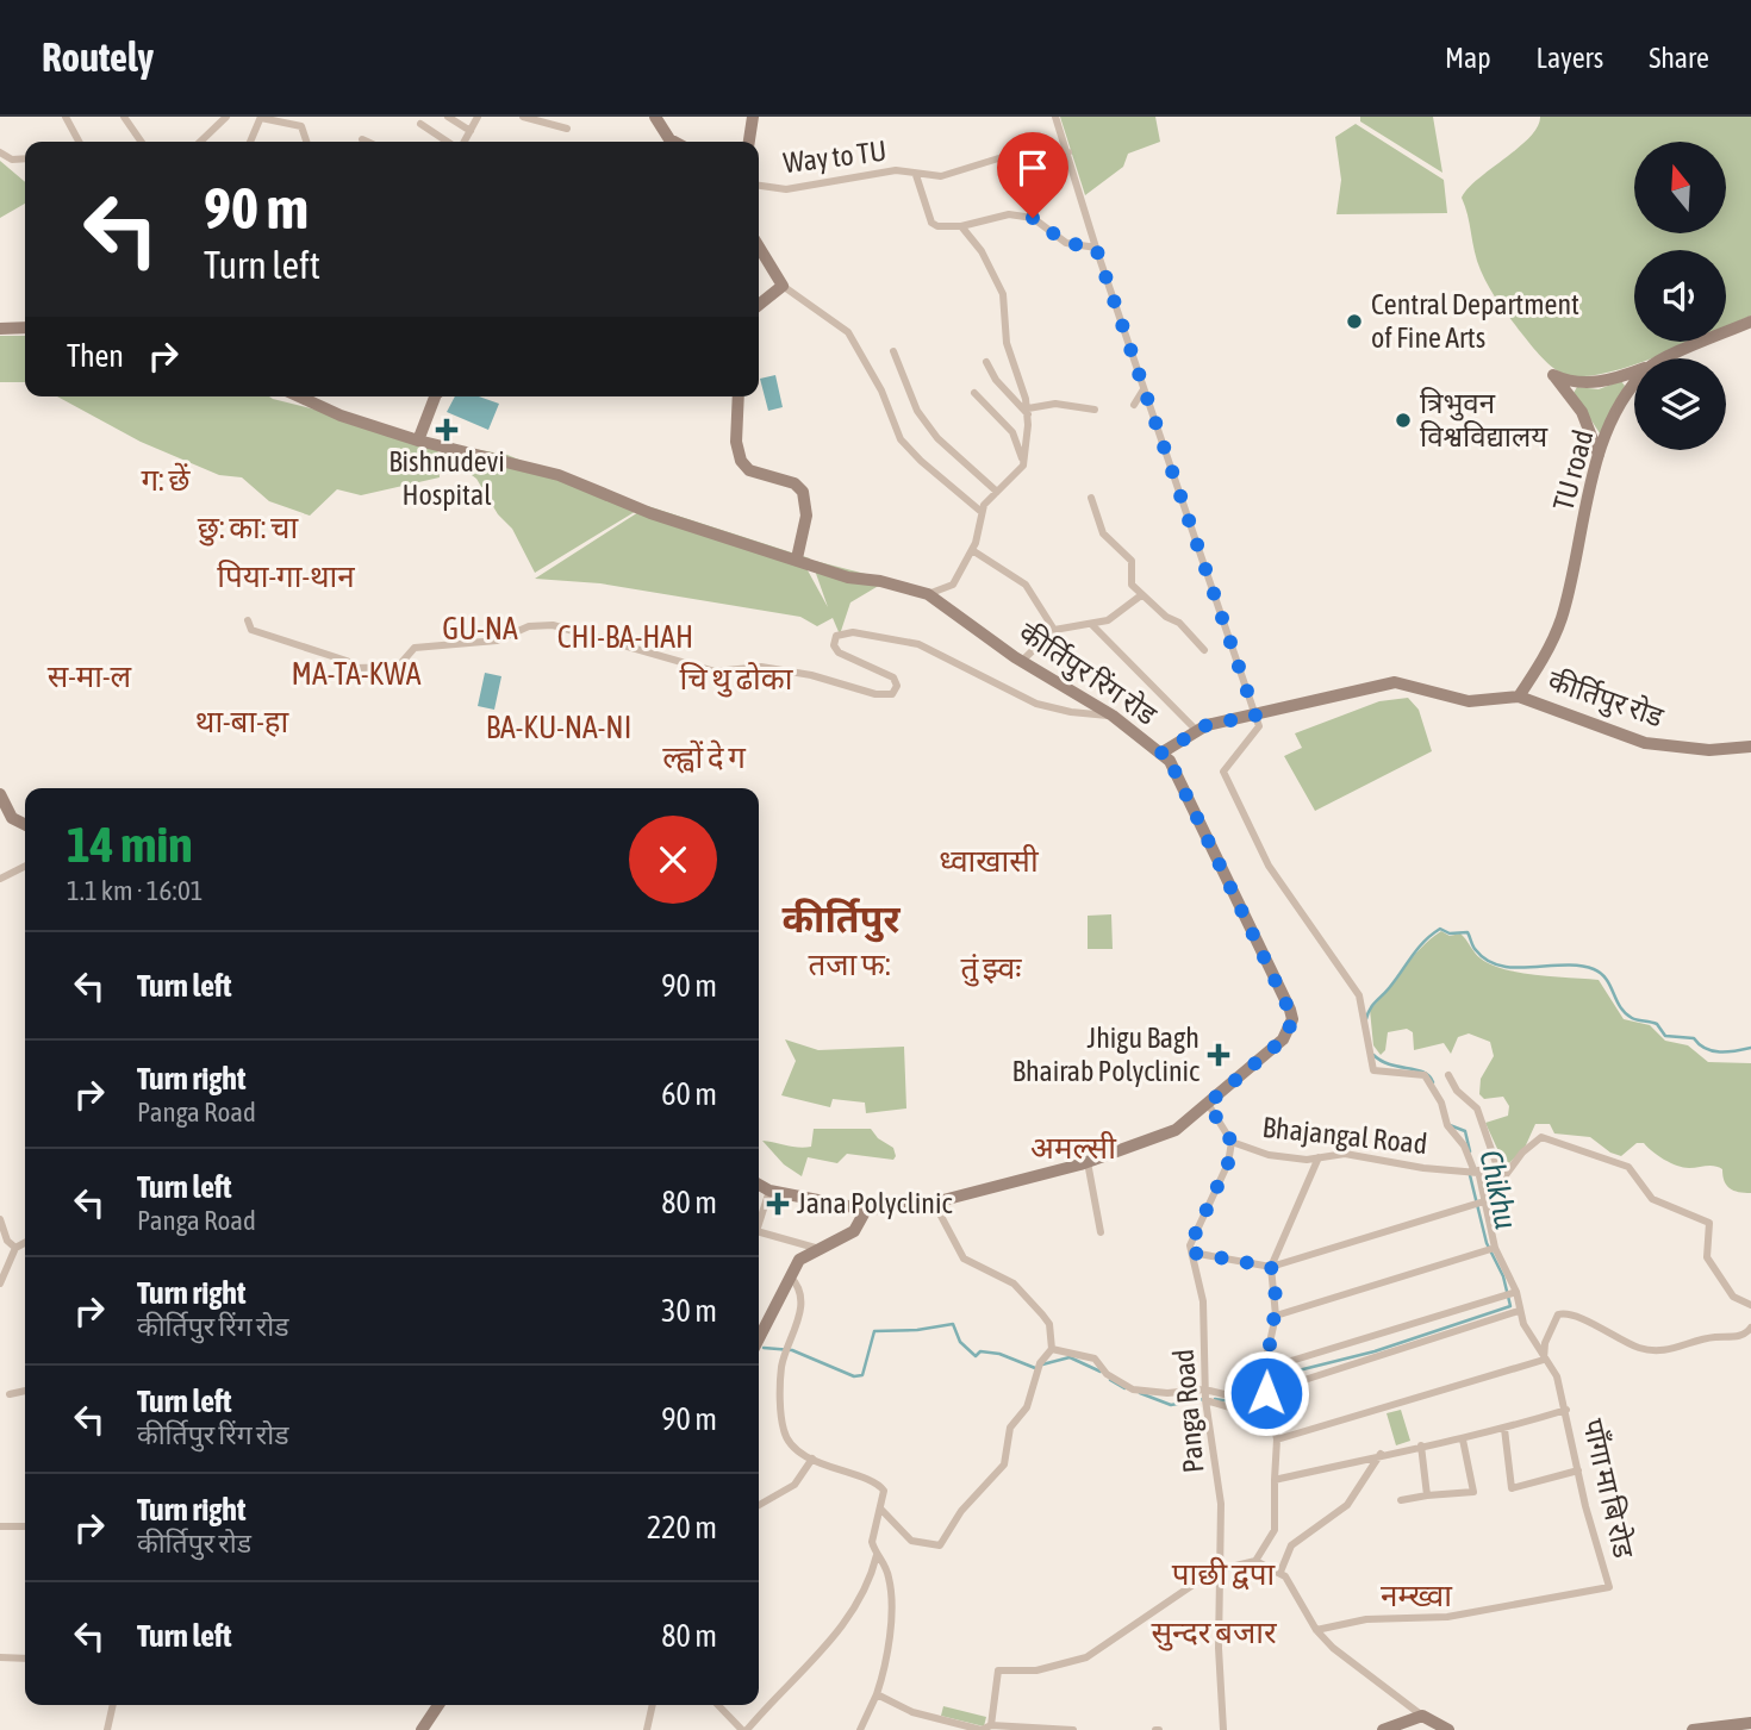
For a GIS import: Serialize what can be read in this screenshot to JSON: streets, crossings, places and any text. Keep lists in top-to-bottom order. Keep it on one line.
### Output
{"streets":{"street":["Way to TU","TU road","कीर्तिपुर रिंग रोड","कीर्तिपुर रोड","Bhajangal Road","Panga Road","पाँगा मा बि रोड"]},"crossings":[["TU road","कीर्तिपुर रोड"],["कीर्तिपुर रिंग रोड","कीर्तिपुर रोड"],["कीर्तिपुर रोड","पाँगा मा बि रोड"],["Bhajangal Road","पाँगा मा बि रोड"]],"districts":["ग: छें","छु: का: चा","पिया-गा-थान","GU-NA","CHI-BA-HAH","MA-TA-KWA","स-मा-ल","चि थु ढोका","था-बा-हा","BA-KU-NA-NI","ल्ह्वों दे ग","ध्वाखासी","कीर्तिपुर","तजा फ:","तुं झ्वः","अमल्सी","पाछी द्वपा","नम्ख्वा","सुन्दर बजार"],"water":["Chikhu"],"places":{"other":["Central Department of Fine Arts","त्रिभुवन विश्वविद्यालय"],"health":["Bishnudevi Hospital","Jhigu Bagh Bhairab Polyclinic","Jana Polyclinic"]},"north":"top","page":{"header":"Routely","nav":["Map","Layers","Share"],"turn":["90 m","Turn left"],"then":"Then","heading":["14 min","1.1 km · 16:01"],"list":[{"name":"Turn left","value":"90 m"},{"name":"Turn right","note":"Panga Road","value":"60 m"},{"name":"Turn left","note":"Panga Road","value":"80 m"},{"name":"Turn right","note":"कीर्तिपुर रिंग रोड","value":"30 m"},{"name":"Turn left","note":"कीर्तिपुर रिंग रोड","value":"90 m"},{"name":"Turn right","note":"कीर्तिपुर रोड","value":"220 m"},{"name":"Turn left","value":"80 m"}]}}
